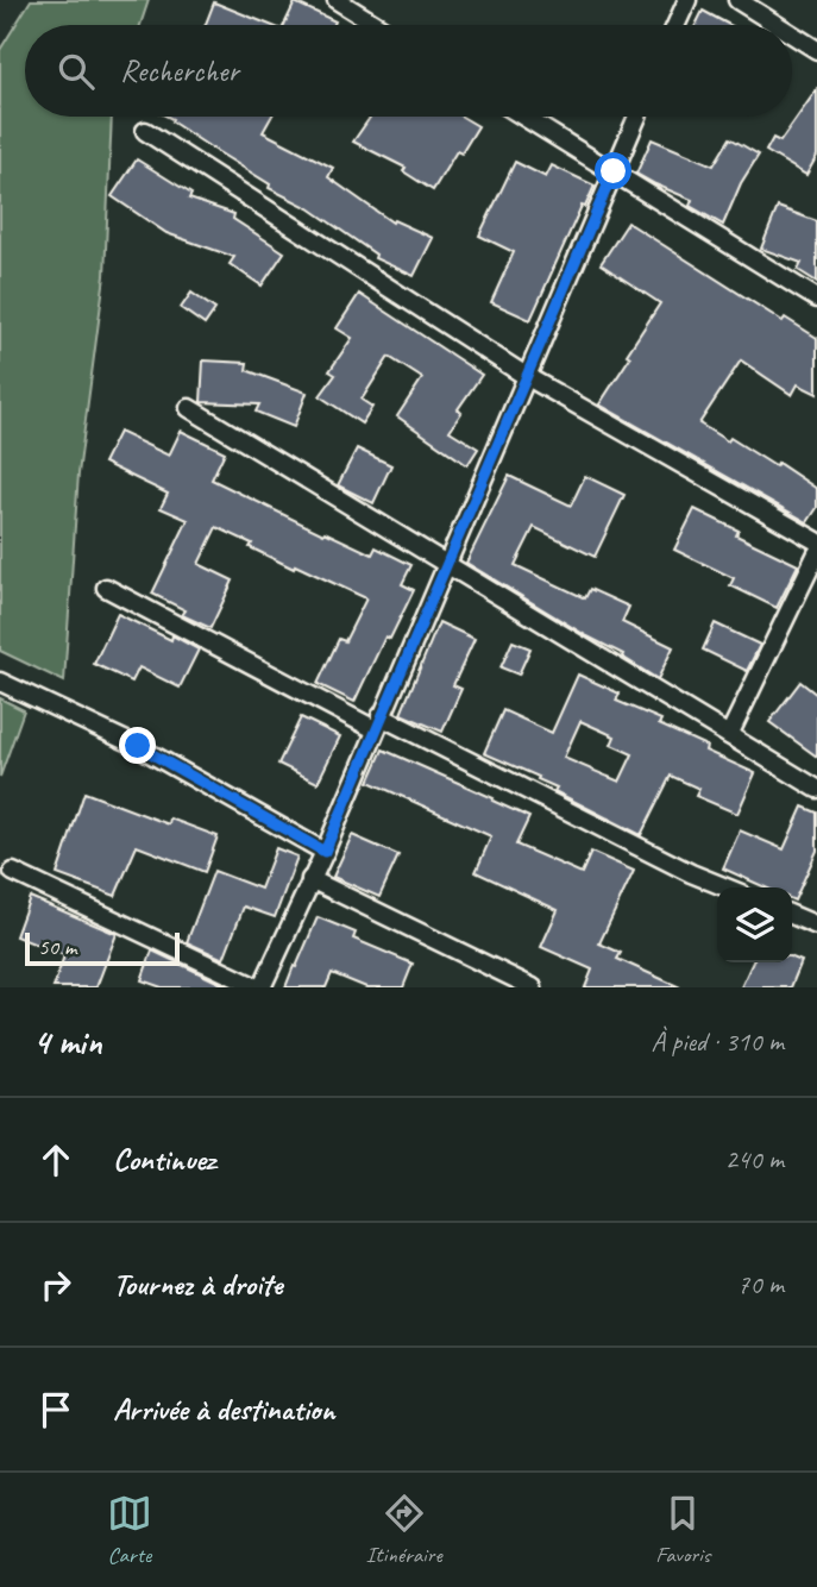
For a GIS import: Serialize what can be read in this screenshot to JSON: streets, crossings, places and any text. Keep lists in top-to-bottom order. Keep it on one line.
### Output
{"scale_bar":"50 m","page":{"search":"Rechercher","scale":"50 m","heading":["4 min","À pied · 310 m"],"list":[["Continuez","240 m"],["Tournez à droite","70 m"],"Arrivée à destination"],"nav":["Carte","Itinéraire","Favoris"]}}
